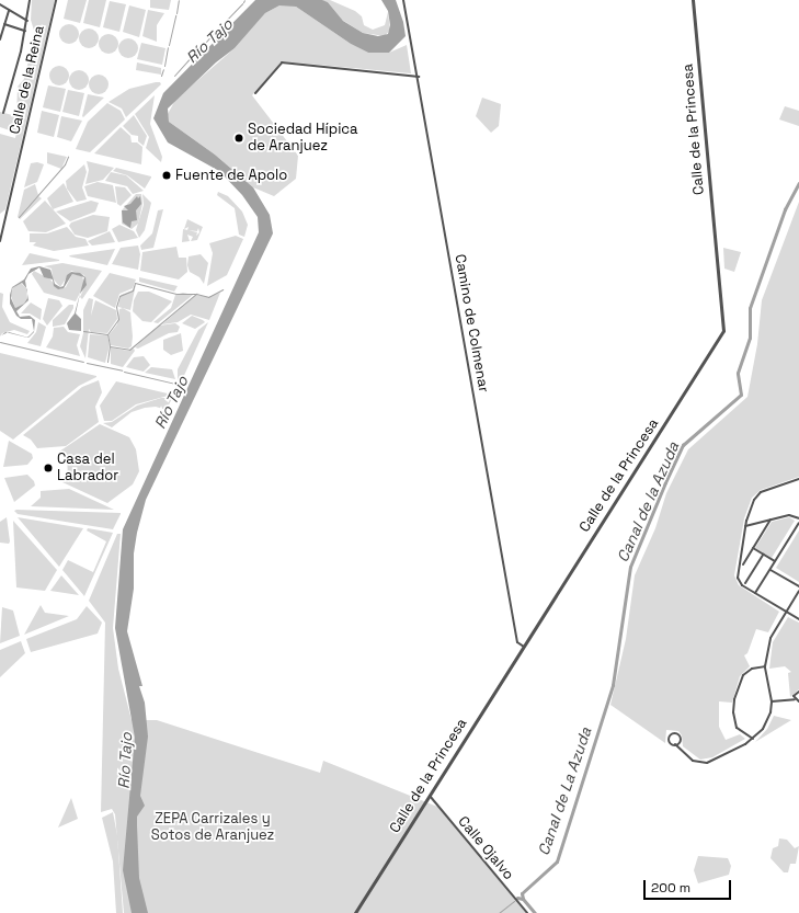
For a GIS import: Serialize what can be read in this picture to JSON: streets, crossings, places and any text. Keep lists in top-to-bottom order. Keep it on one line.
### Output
{"streets":{"street":["Calle de la Reina","Calle de la Princesa","Camino de Colmenar","Calle Ojalvo"]},"crossings":[["Calle de la Princesa","Camino de Colmenar"],["Calle de la Princesa","Calle Ojalvo"]],"water":["Río Tajo","Canal de la Azuda","Canal de La Azuda"],"parks":["ZEPA Carrizales y Sotos de Aranjuez"],"places":["Sociedad Hípica de Aranjuez","Fuente de Apolo","Casa del Labrador"],"scale_bar":"200 m"}
